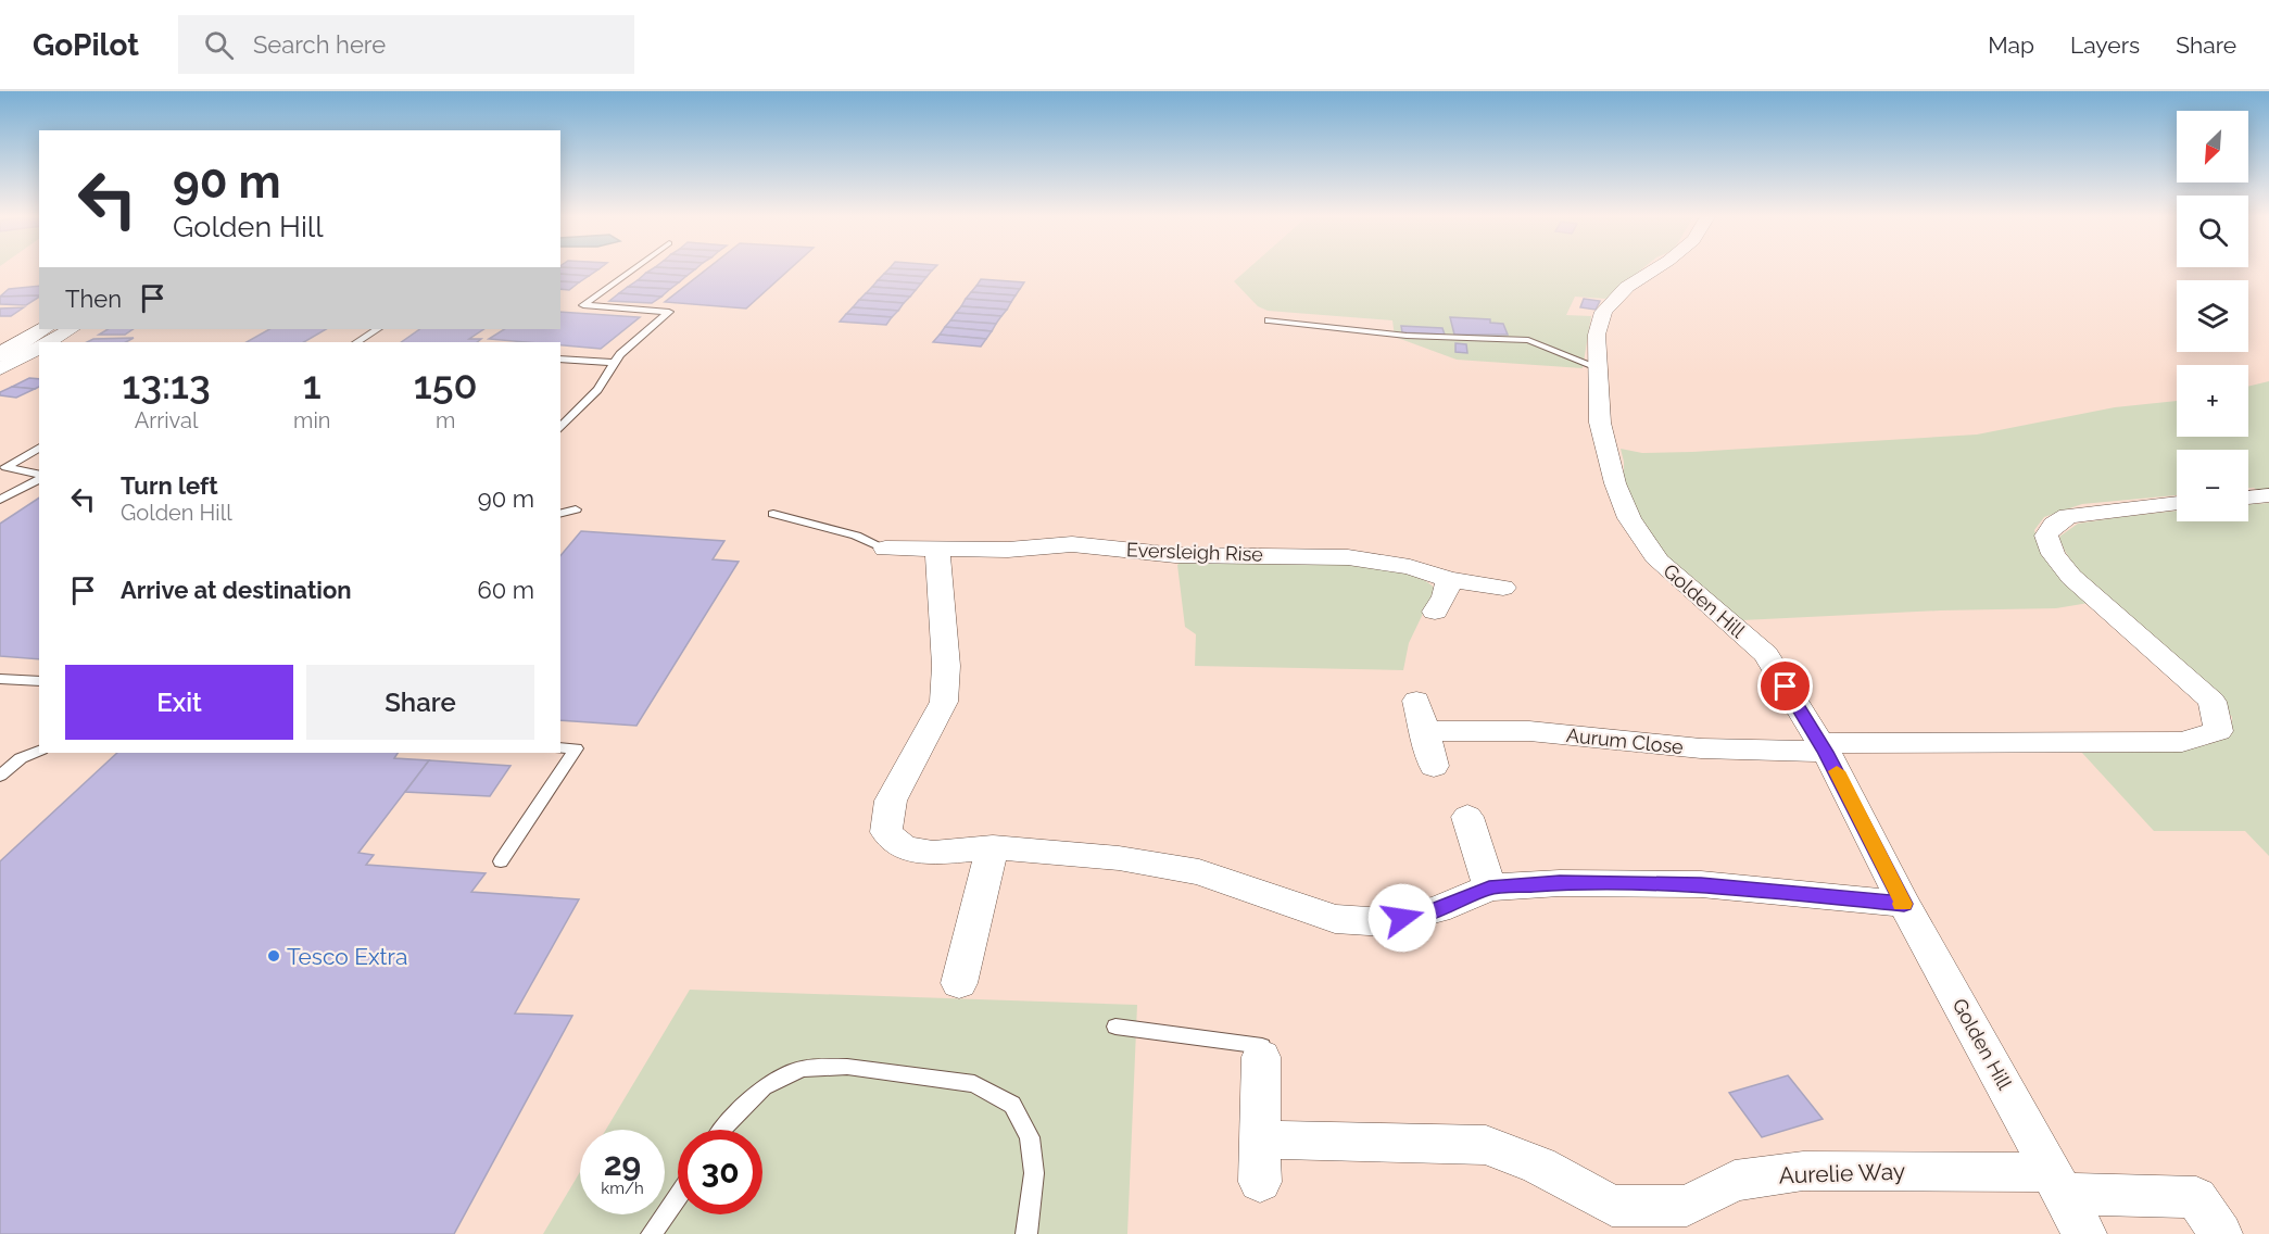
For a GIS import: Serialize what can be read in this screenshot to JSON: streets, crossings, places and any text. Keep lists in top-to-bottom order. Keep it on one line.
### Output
{"streets":{"street":["Eversleigh Rise","Golden Hill","Aurum Close","Aurelie Way"]},"crossings":[["Golden Hill","Aurum Close"],["Golden Hill","Aurelie Way"]],"places":["Tesco Extra"],"north":"bottom left","page":{"header":"GoPilot","search":"Search here","nav":["Map","Layers","Share"],"map_buttons":["+","−"],"turn":["90 m","Golden Hill"],"then":"Then","eta":["13:13","Arrival","1","min","150","m"],"list":[{"name":"Turn left","note":"Golden Hill","value":"90 m"},{"name":"Arrive at destination","value":"60 m"}],"buttons":["Exit","Share"],"speed":"29 km/h","limit":"30"}}
